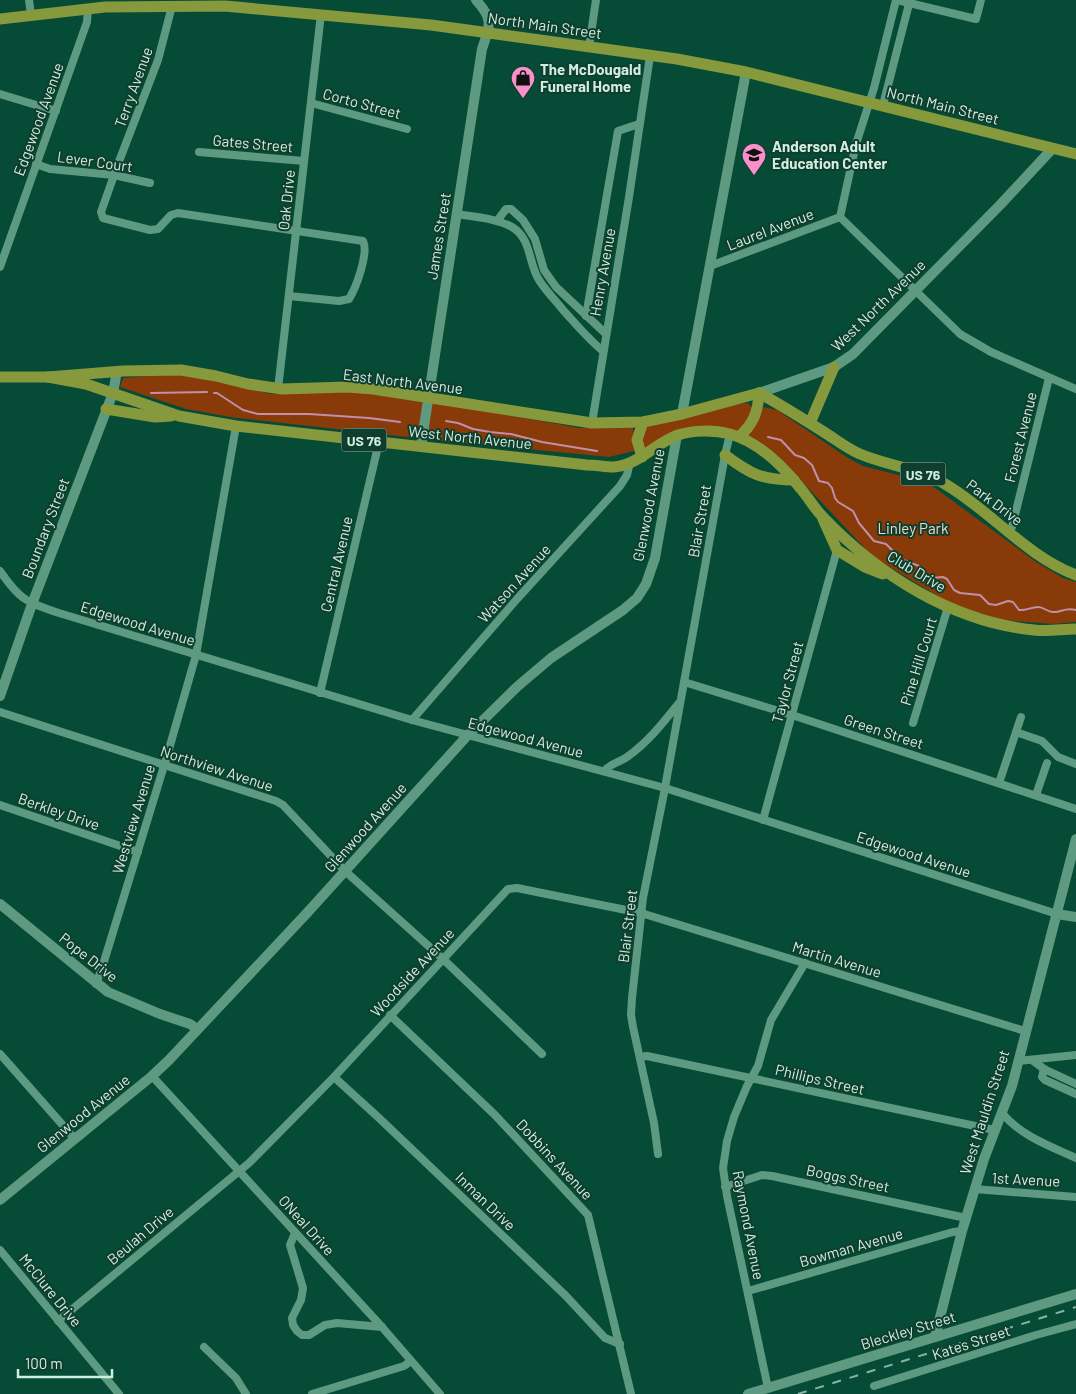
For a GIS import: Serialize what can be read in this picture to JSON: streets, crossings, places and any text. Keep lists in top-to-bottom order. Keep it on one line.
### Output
{"streets":{"main road":["North Main Street","West North Avenue","East North Avenue","US 76","Park Drive","Club Drive"],"street":["Terry Avenue","Corto Street","Edgewood Avenue","Gates Street","Lever Court","Oak Drive","Laurel Avenue","James Street","Henry Avenue","Forest Avenue","Glenwood Avenue","Blair Street","Boundary Street","Central Avenue","Watson Avenue","Pine Hill Court","Taylor Street","Green Street","Northview Avenue","Berkley Drive","Westview Avenue","Pope Drive","Martin Avenue","Woodside Avenue","Phillips Street","West Mauldin Street","Dobbins Avenue","Boggs Street","1st Avenue","Inman Drive","ONeal Drive","Raymond Avenue","Beulah Drive","Bowman Avenue","McClure Drive","Bleckley Street","Kates Street"]},"crossings":[["North Main Street","Terry Avenue"],["North Main Street","Edgewood Avenue"],["North Main Street","Oak Drive"],["North Main Street","James Street"],["North Main Street","Henry Avenue"],["North Main Street","West North Avenue"],["Terry Avenue","Lever Court"],["Terry Avenue","Oak Drive"],["Corto Street","Oak Drive"],["Edgewood Avenue","Lever Court"],["Edgewood Avenue","Glenwood Avenue"],["Edgewood Avenue","Blair Street"],["Edgewood Avenue","Boundary Street"],["Edgewood Avenue","Central Avenue"],["Edgewood Avenue","Watson Avenue"],["Edgewood Avenue","Taylor Street"],["Edgewood Avenue","Westview Avenue"],["Edgewood Avenue","West Mauldin Street"],["Gates Street","Oak Drive"],["Oak Drive","East North Avenue"],["James Street","West North Avenue"],["James Street","East North Avenue"],["Henry Avenue","East North Avenue"],["West North Avenue","East North Avenue"],["West North Avenue","US 76"],["West North Avenue","Park Drive"],["West North Avenue","Glenwood Avenue"],["West North Avenue","Boundary Street"],["West North Avenue","Central Avenue"],["West North Avenue","Watson Avenue"],["West North Avenue","Westview Avenue"],["East North Avenue","Boundary Street"],["Forest Avenue","Park Drive"],["US 76","Glenwood Avenue"],["US 76","Blair Street"],["US 76","Club Drive"],["Glenwood Avenue","Northview Avenue"],["Glenwood Avenue","Pope Drive"],["Glenwood Avenue","ONeal Drive"],["Blair Street","Club Drive"],["Blair Street","Green Street"],["Blair Street","Martin Avenue"],["Blair Street","Woodside Avenue"],["Blair Street","Phillips Street"],["Club Drive","Pine Hill Court"],["Taylor Street","Green Street"],["Northview Avenue","Westview Avenue"],["Northview Avenue","Woodside Avenue"],["Berkley Drive","Westview Avenue"],["Westview Avenue","Pope Drive"],["Martin Avenue","Woodside Avenue"],["Martin Avenue","West Mauldin Street"],["Martin Avenue","Raymond Avenue"],["Woodside Avenue","Dobbins Avenue"],["Woodside Avenue","Inman Drive"],["Woodside Avenue","ONeal Drive"],["Woodside Avenue","Beulah Drive"],["Phillips Street","West Mauldin Street"],["Phillips Street","Raymond Avenue"],["West Mauldin Street","Boggs Street"],["West Mauldin Street","1st Avenue"],["West Mauldin Street","Bowman Avenue"],["West Mauldin Street","Bleckley Street"],["Dobbins Avenue","Inman Drive"],["Boggs Street","Raymond Avenue"],["ONeal Drive","Beulah Drive"],["Raymond Avenue","Bowman Avenue"],["Raymond Avenue","Bleckley Street"],["Beulah Drive","McClure Drive"]],"parks":["Linley Park"],"places":{"shop":["The McDougald Funeral Home"],"school or university":["Anderson Adult Education Center"]},"scale_bar":"100 m"}
